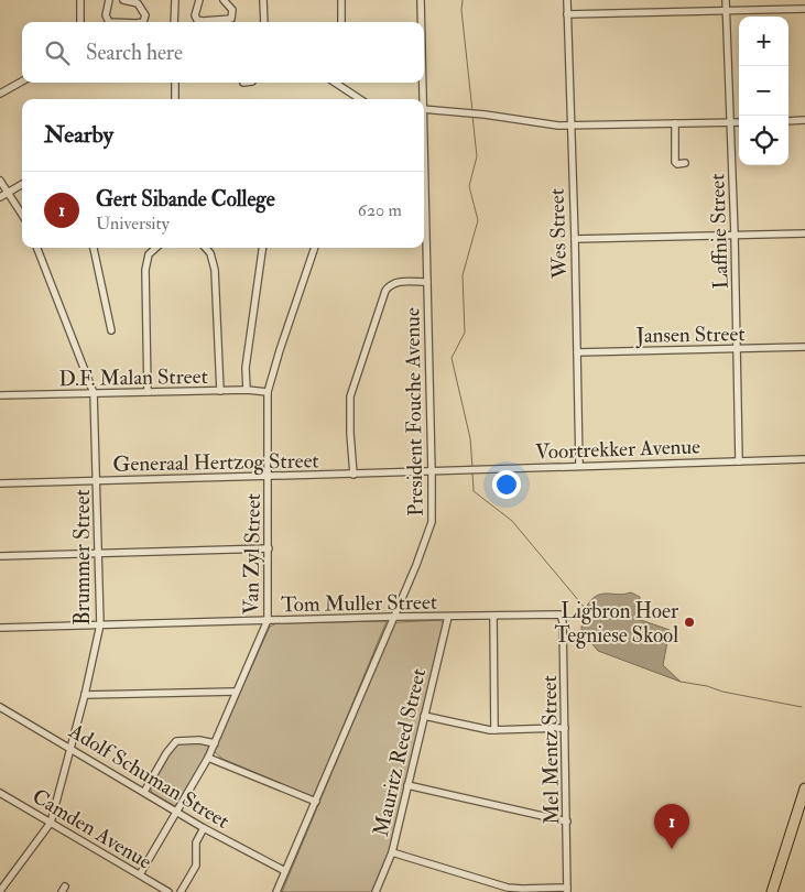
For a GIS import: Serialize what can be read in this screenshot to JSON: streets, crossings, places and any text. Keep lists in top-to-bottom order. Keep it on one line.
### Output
{"streets":{"street":["Laffnie Street","Wes Street","Jansen Street","D.F. Malan Street","President Fouche Avenue","Voortrekker Avenue","Generaal Hertzog Street","Van Zyl Street","Brummer Street","Tom Muller Street","Mel Mentz Street","Mauritz Reed Street","Adolf Schuman Street","Camden Avenue"]},"crossings":[["Laffnie Street","Jansen Street"],["Laffnie Street","Voortrekker Avenue"],["Wes Street","Jansen Street"],["Wes Street","Voortrekker Avenue"],["D.F. Malan Street","Van Zyl Street"],["D.F. Malan Street","Brummer Street"],["President Fouche Avenue","Voortrekker Avenue"],["President Fouche Avenue","Generaal Hertzog Street"],["President Fouche Avenue","Tom Muller Street"],["President Fouche Avenue","Adolf Schuman Street"],["Voortrekker Avenue","Generaal Hertzog Street"],["Generaal Hertzog Street","Van Zyl Street"],["Generaal Hertzog Street","Brummer Street"],["Van Zyl Street","Tom Muller Street"],["Van Zyl Street","Adolf Schuman Street"],["Van Zyl Street","Camden Avenue"],["Brummer Street","Tom Muller Street"],["Brummer Street","Adolf Schuman Street"],["Brummer Street","Camden Avenue"],["Tom Muller Street","Mel Mentz Street"],["Tom Muller Street","Mauritz Reed Street"]],"places":["Ligbron Hoer Tegniese Skool"],"page":{"map_buttons":["+","−"],"search":"Search here","heading":"Nearby","list":[{"mark":"1","name":"Gert Sibande College","note":"University","value":"620 m"}],"pins":"1"}}
